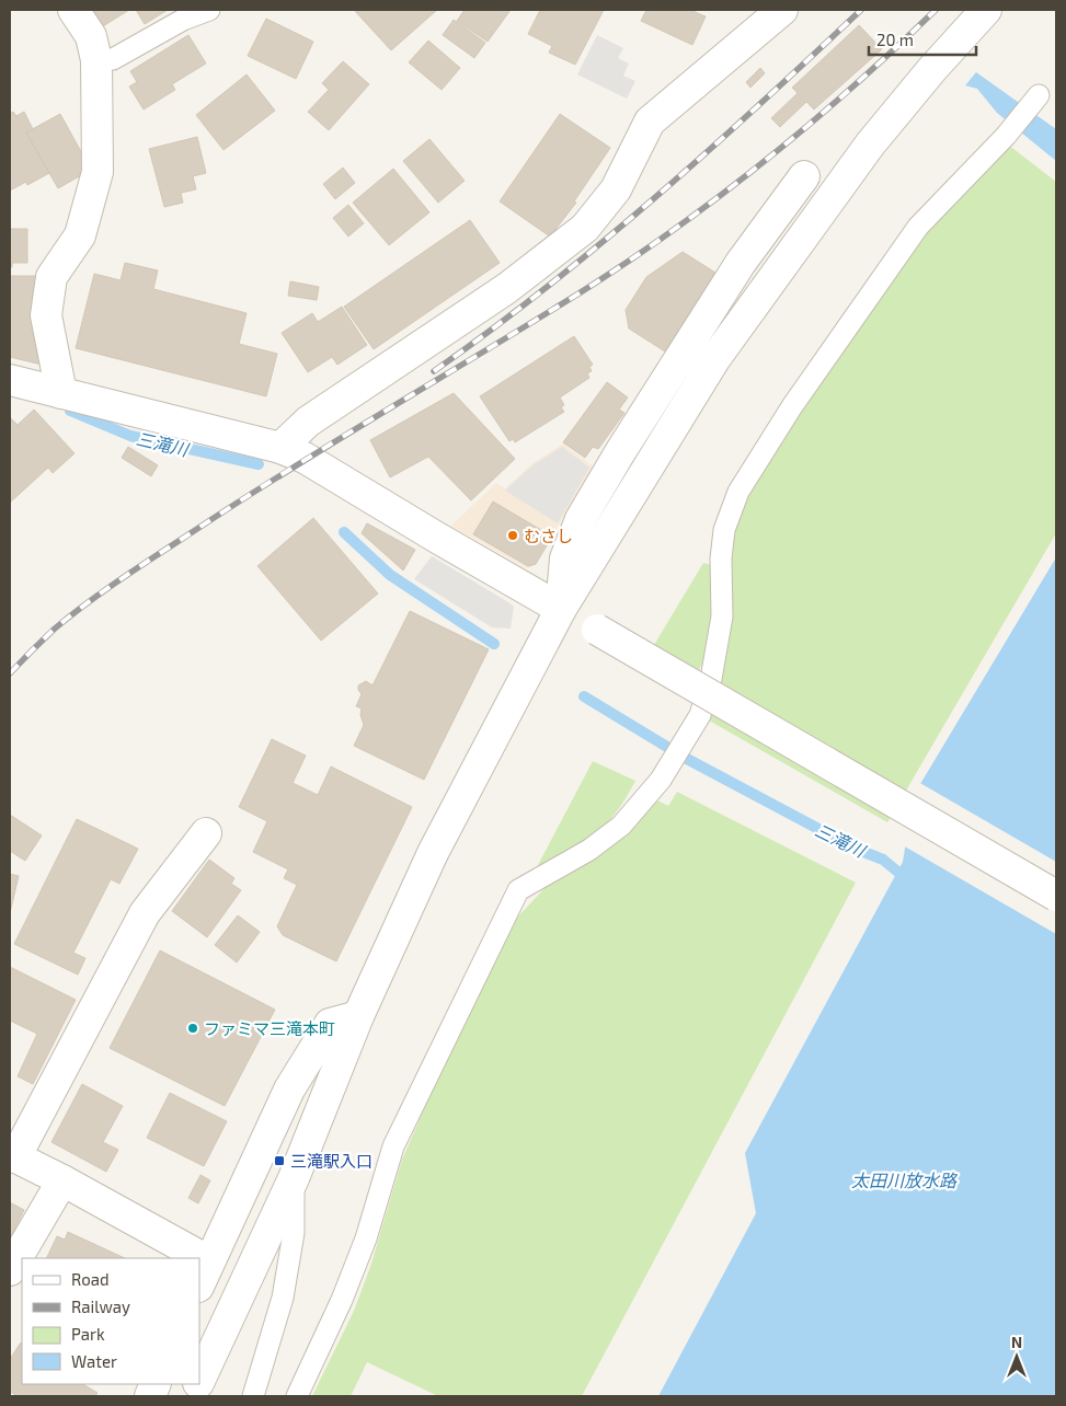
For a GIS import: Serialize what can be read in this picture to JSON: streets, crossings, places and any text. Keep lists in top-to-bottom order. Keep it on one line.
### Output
{"water":["三滝川","太田川放水路"],"places":{"other":["むさし","ファミマ三滝本町"],"transit":["三滝駅入口"]},"legend":["Road","Railway","Park","Water"],"scale_bar":"20 m","north":"top"}
